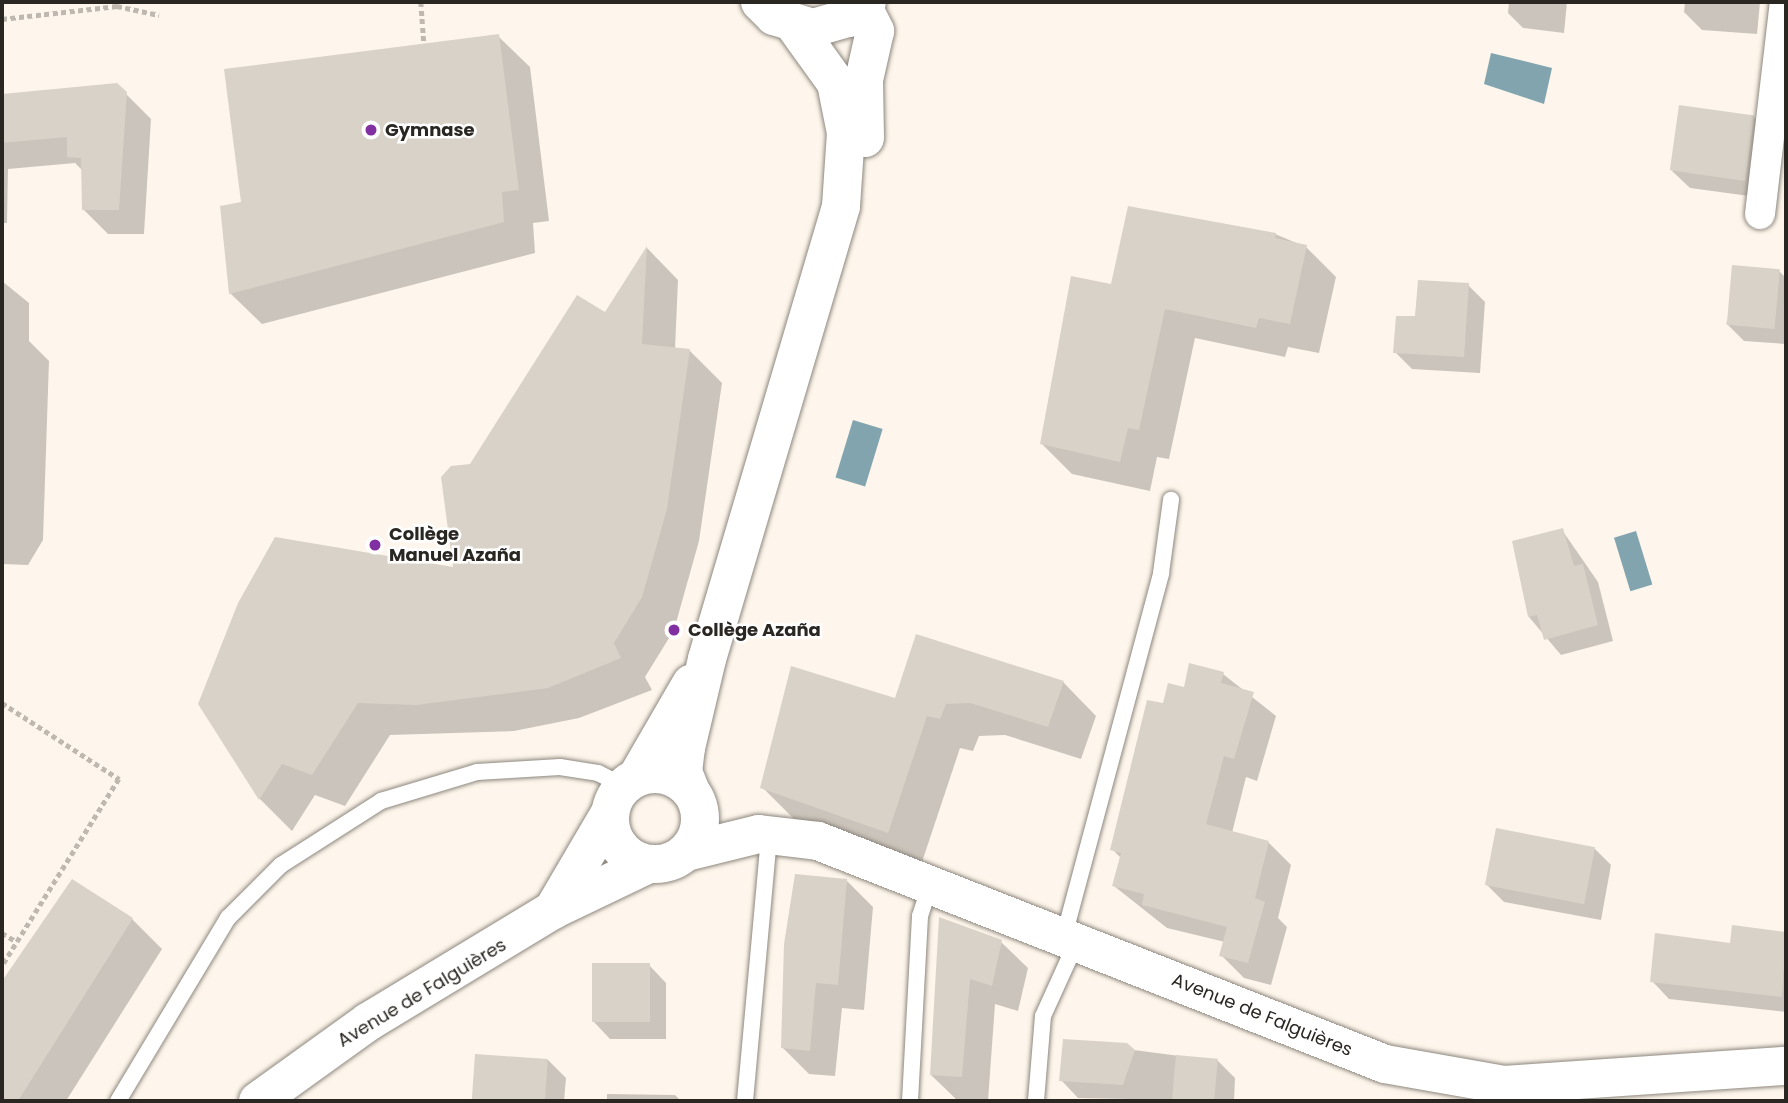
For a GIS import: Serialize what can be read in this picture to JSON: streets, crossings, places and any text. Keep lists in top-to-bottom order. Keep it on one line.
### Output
{"streets":{"street":["Avenue de Falguières"]},"places":["Gymnase","Collège Manuel Azaña","Collège Azaña"]}
